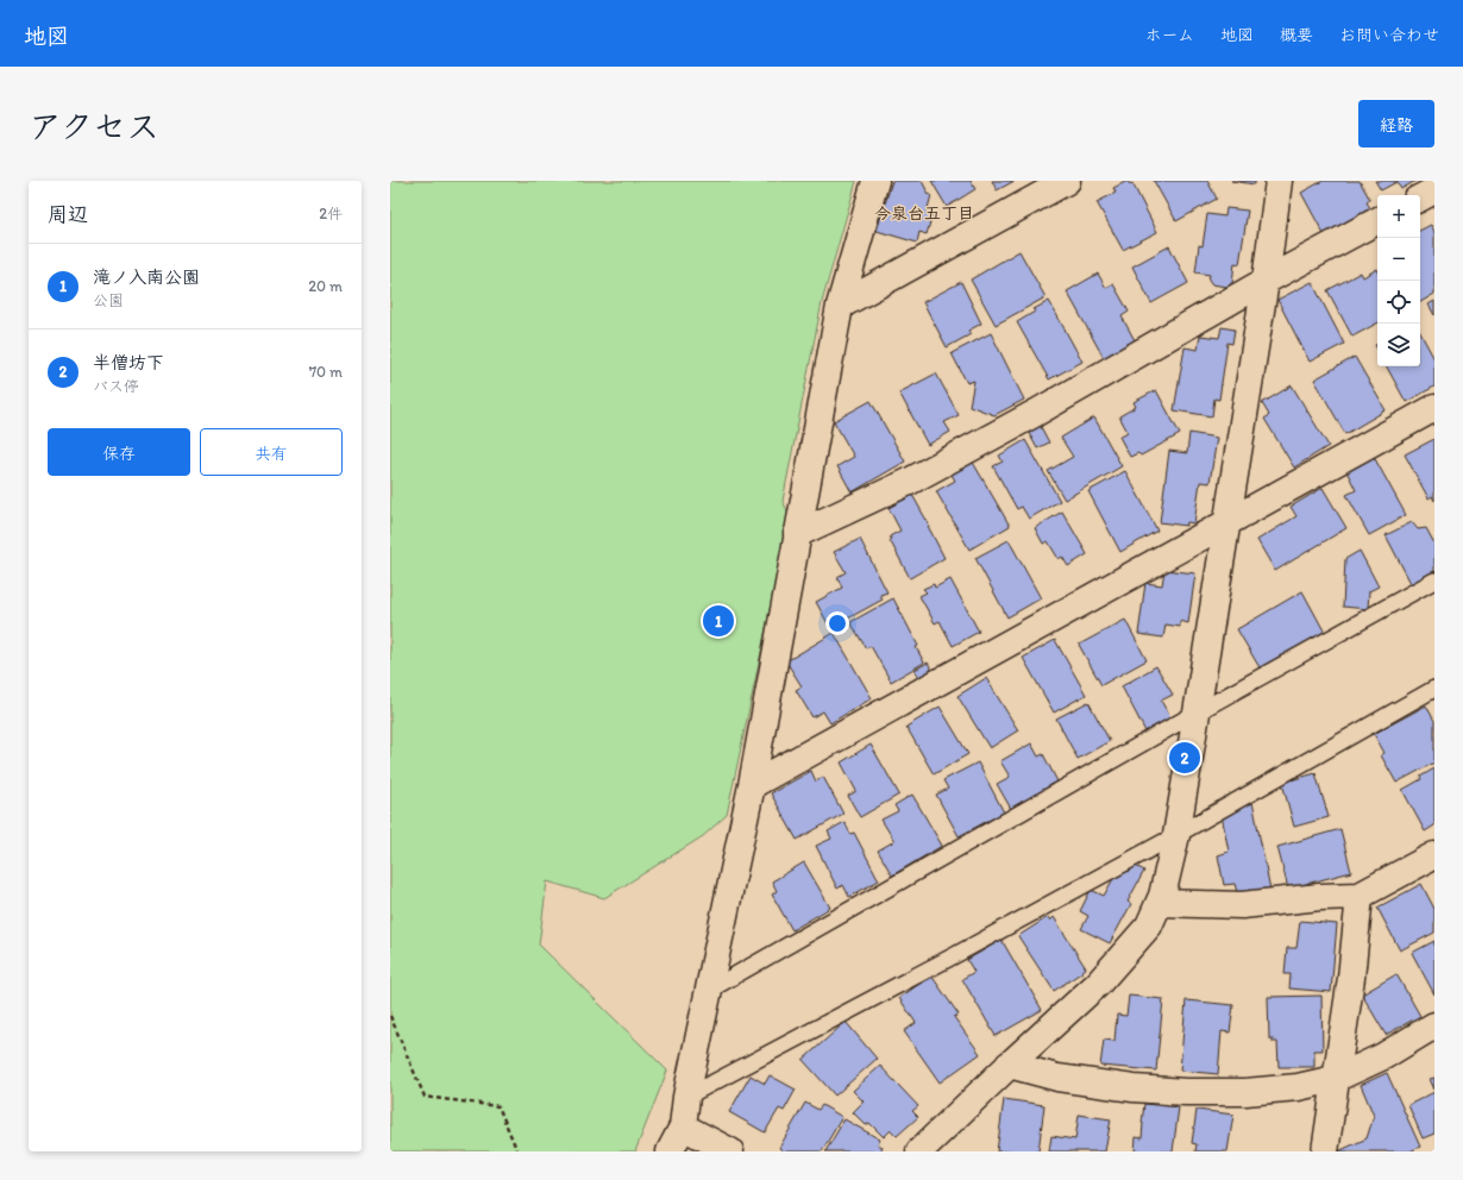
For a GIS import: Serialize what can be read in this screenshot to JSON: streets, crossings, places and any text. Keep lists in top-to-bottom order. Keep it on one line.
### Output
{"districts":["今泉台五丁目"],"page":{"header":"地図","nav":["ホーム","地図","概要","お問い合わせ"],"title":"アクセス","buttons":["経路",["保存","共有"]],"heading":["周辺","2件"],"map_buttons":["+","−"],"list":[{"mark":"1","name":"滝ノ入南公園","note":"公園","value":"20 m"},{"mark":"2","name":"半僧坊下","note":"バス停","value":"70 m"}],"pins":["1","2"]}}
